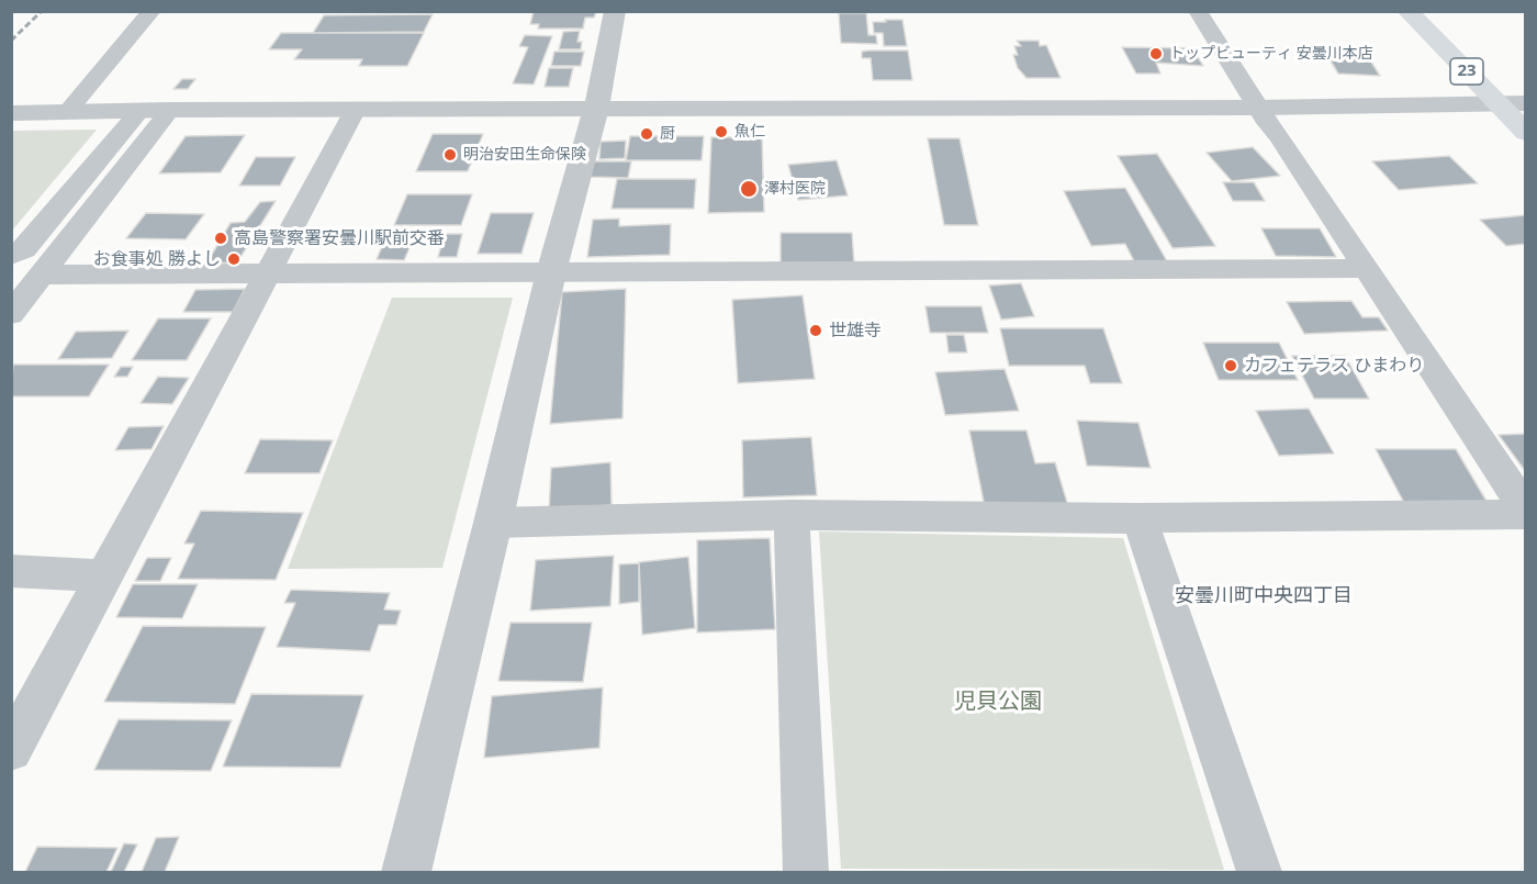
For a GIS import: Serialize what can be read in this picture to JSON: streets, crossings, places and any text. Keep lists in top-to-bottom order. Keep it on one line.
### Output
{"streets":{"main road":["23"]},"districts":["安曇川町中央四丁目"],"parks":["児貝公園"],"places":["トップビューティ 安曇川本店","魚仁","厨","明治安田生命保険","澤村医院","高島警察署安曇川駅前交番","お食事処 勝よし","世雄寺","カフェテラス ひまわり"]}
